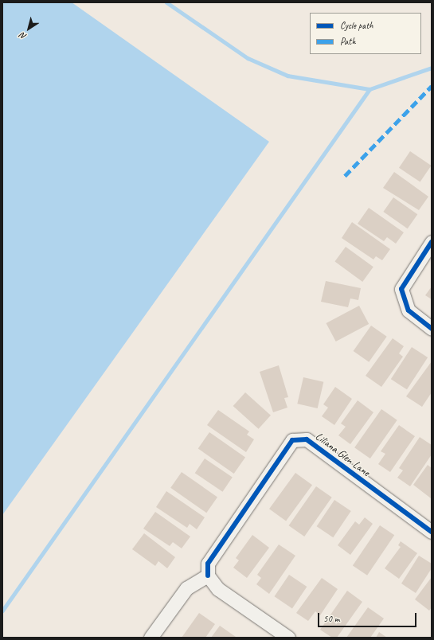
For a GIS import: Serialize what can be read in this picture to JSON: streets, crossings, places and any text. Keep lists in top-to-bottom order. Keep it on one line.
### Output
{"streets":{"street":["Liliana Glen Lane"]},"legend":["Cycle path","Path"],"scale_bar":"50 m","north":"bottom left"}
